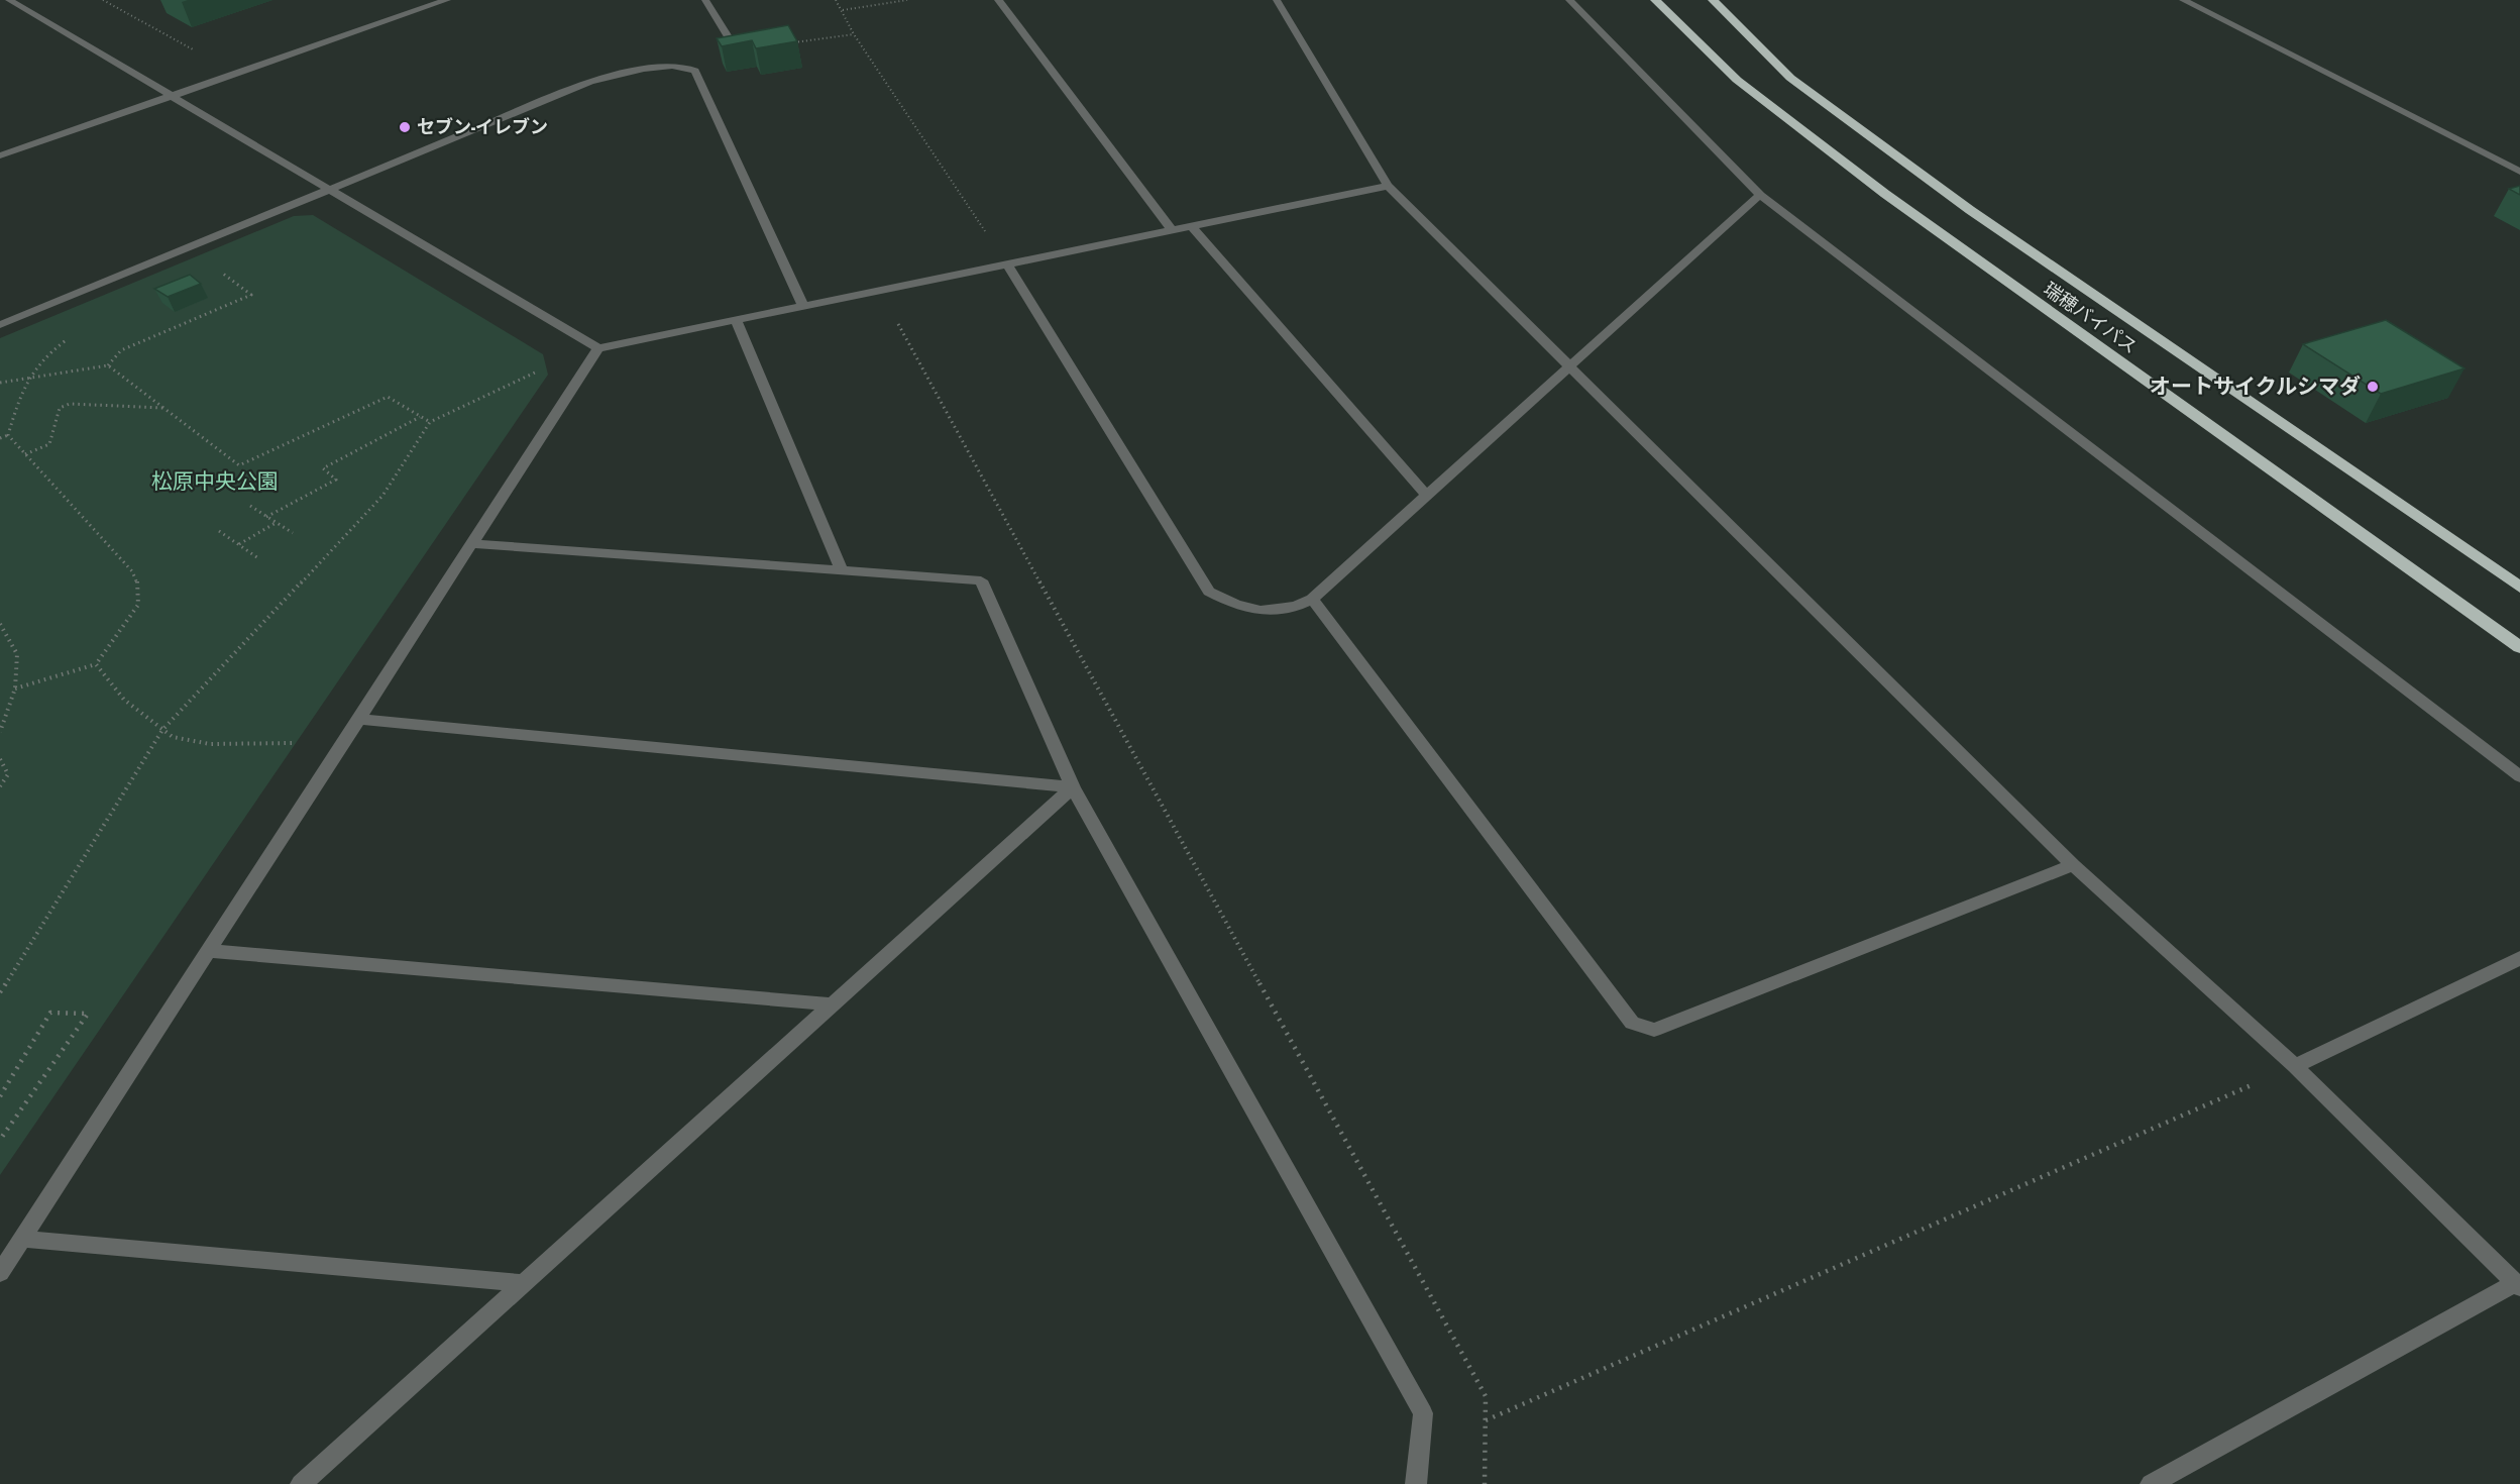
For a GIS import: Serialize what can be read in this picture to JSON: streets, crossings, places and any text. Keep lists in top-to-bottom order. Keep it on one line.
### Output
{"streets":{"highway":["瑞穂バイパス"]},"parks":["松原中央公園"],"places":["セブン-イレブン","オートサイクルシマダ"]}
